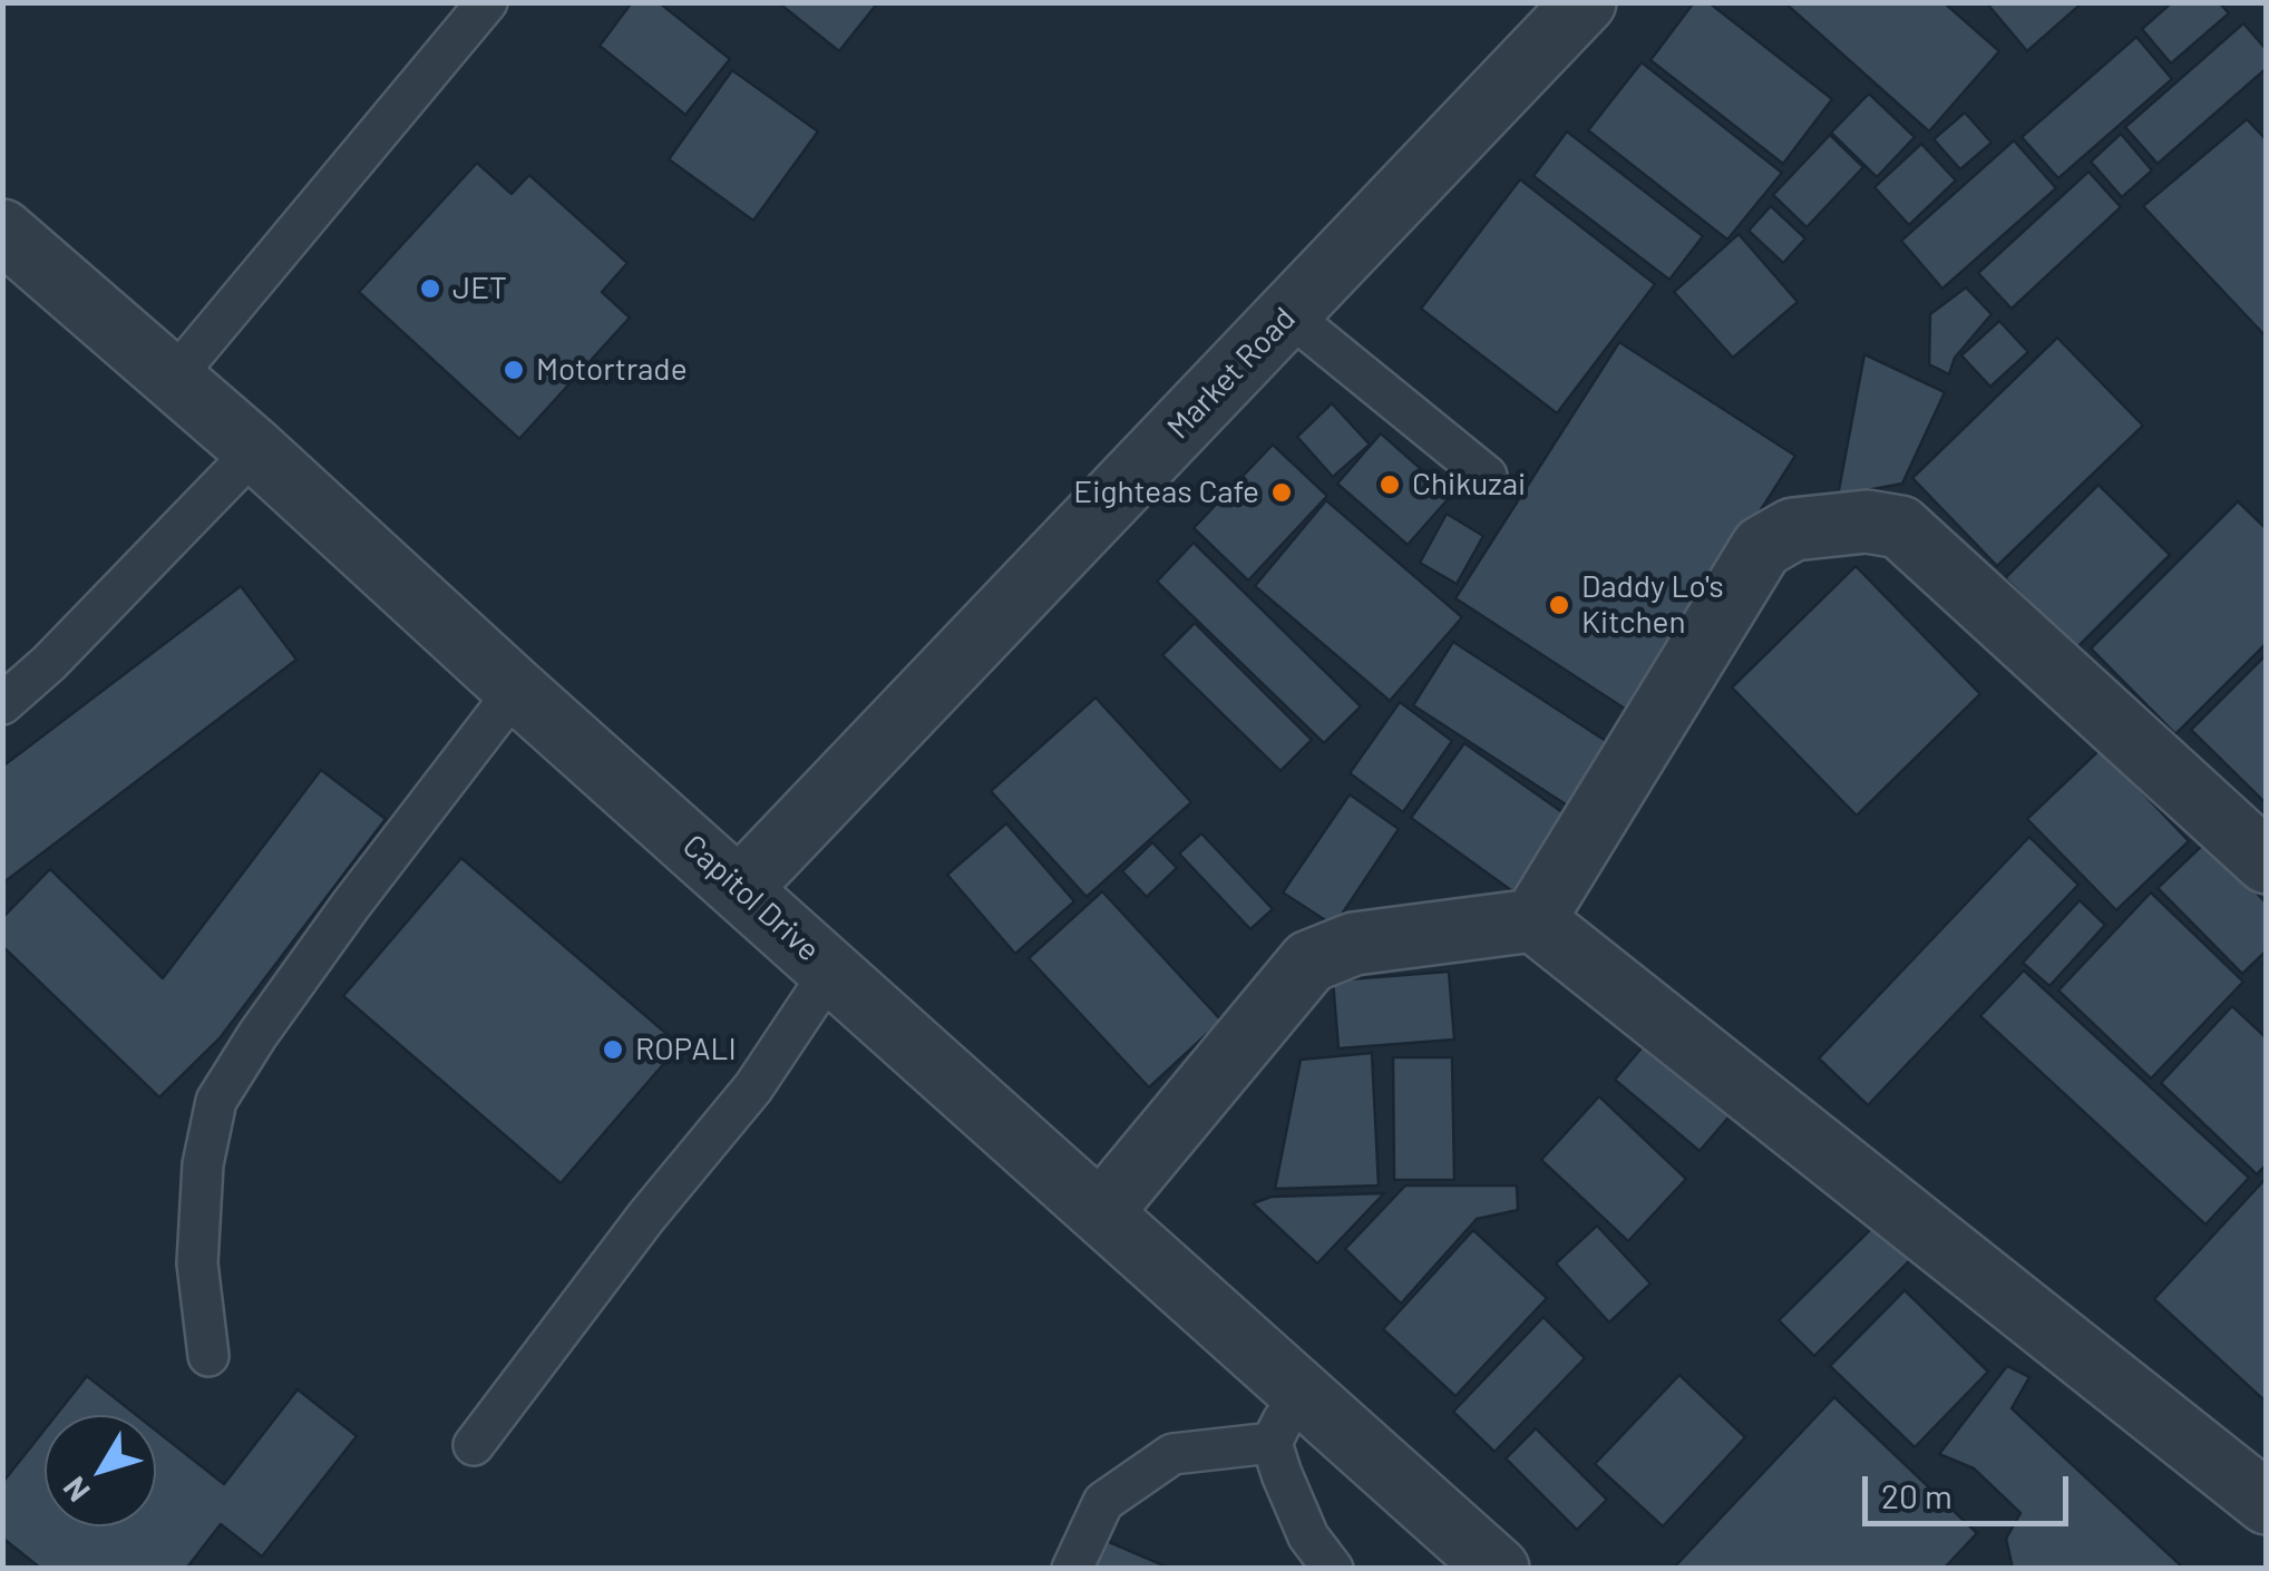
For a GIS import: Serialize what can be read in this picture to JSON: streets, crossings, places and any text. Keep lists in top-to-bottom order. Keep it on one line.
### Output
{"streets":{"street":["Market Road","Capitol Drive"]},"crossings":[["Market Road","Capitol Drive"]],"places":["JET","Motortrade","Chikuzai","Eighteas Cafe","Daddy Lo's Kitchen","ROPALI"],"scale_bar":"20 m","north":"bottom left"}
